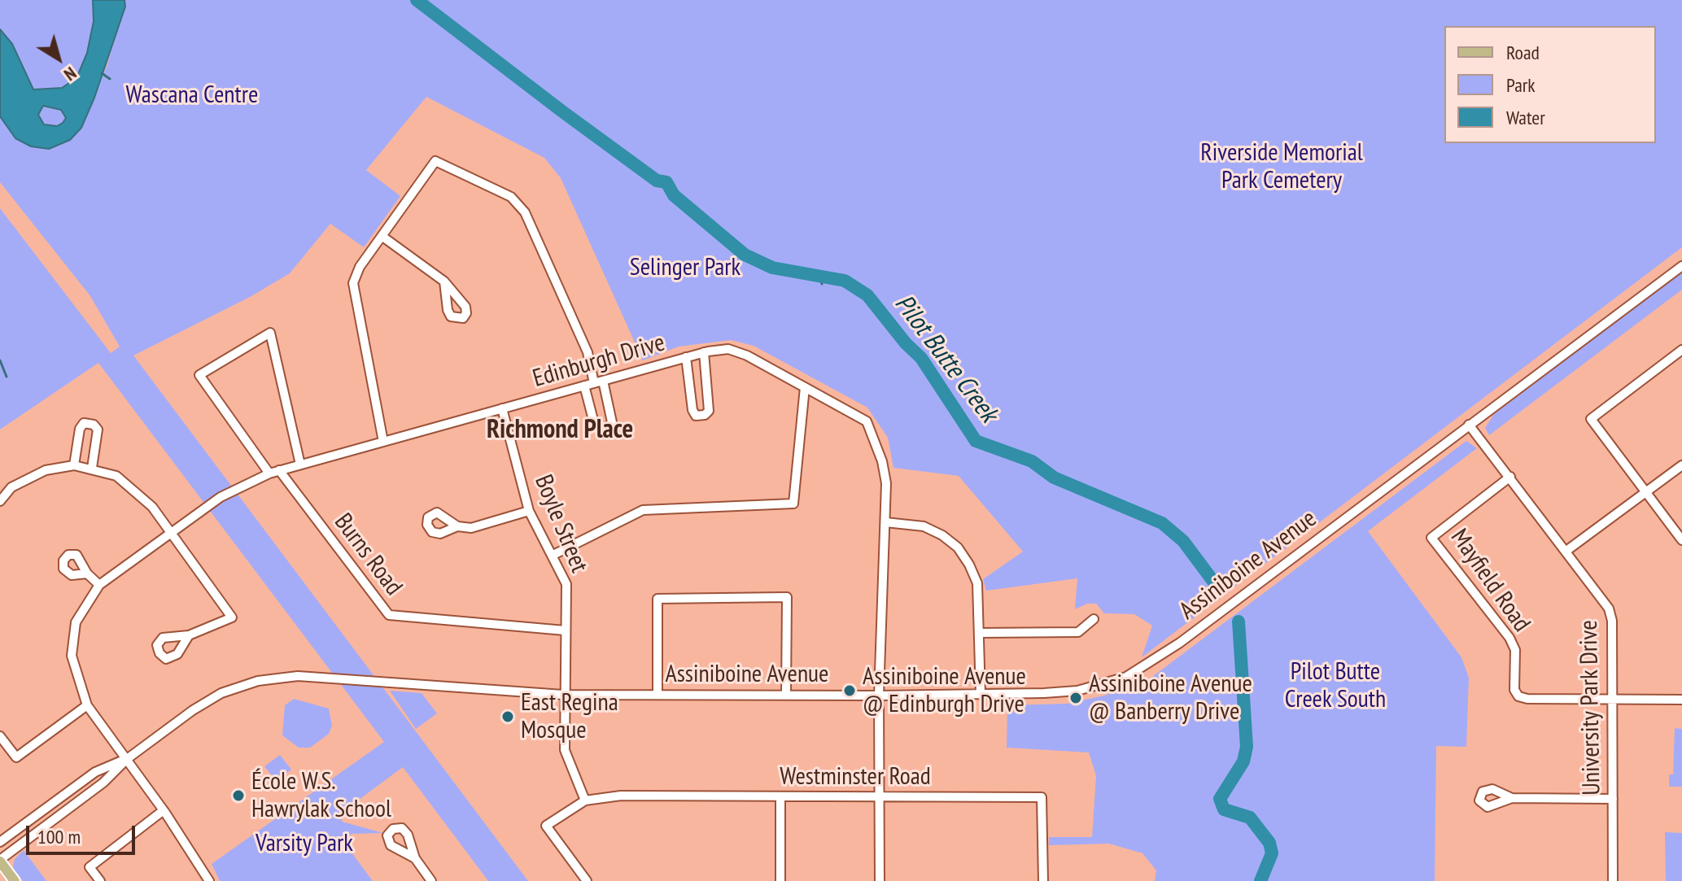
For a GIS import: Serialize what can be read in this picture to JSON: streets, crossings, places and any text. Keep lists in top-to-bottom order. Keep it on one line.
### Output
{"streets":{"street":["Edinburgh Drive","Boyle Street","Burns Road","Assiniboine Avenue","Mayfield Road","University Park Drive","Westminster Road"]},"crossings":[["Edinburgh Drive","Boyle Street"],["Edinburgh Drive","Burns Road"],["Edinburgh Drive","Assiniboine Avenue"],["Edinburgh Drive","Westminster Road"],["Boyle Street","Burns Road"],["Boyle Street","Assiniboine Avenue"],["Boyle Street","Westminster Road"],["Assiniboine Avenue","University Park Drive"],["Mayfield Road","University Park Drive"]],"districts":["Richmond Place"],"water":["Pilot Butte Creek"],"parks":["Wascana Centre","Riverside Memorial Park Cemetery","Selinger Park","Pilot Butte Creek South","Varsity Park"],"places":["Assiniboine Avenue @ Edinburgh Drive","Assiniboine Avenue @ Banberry Drive","East Regina Mosque","École W.S. Hawrylak School"],"legend":["Road","Park","Water"],"scale_bar":"100 m","north":"bottom right"}
